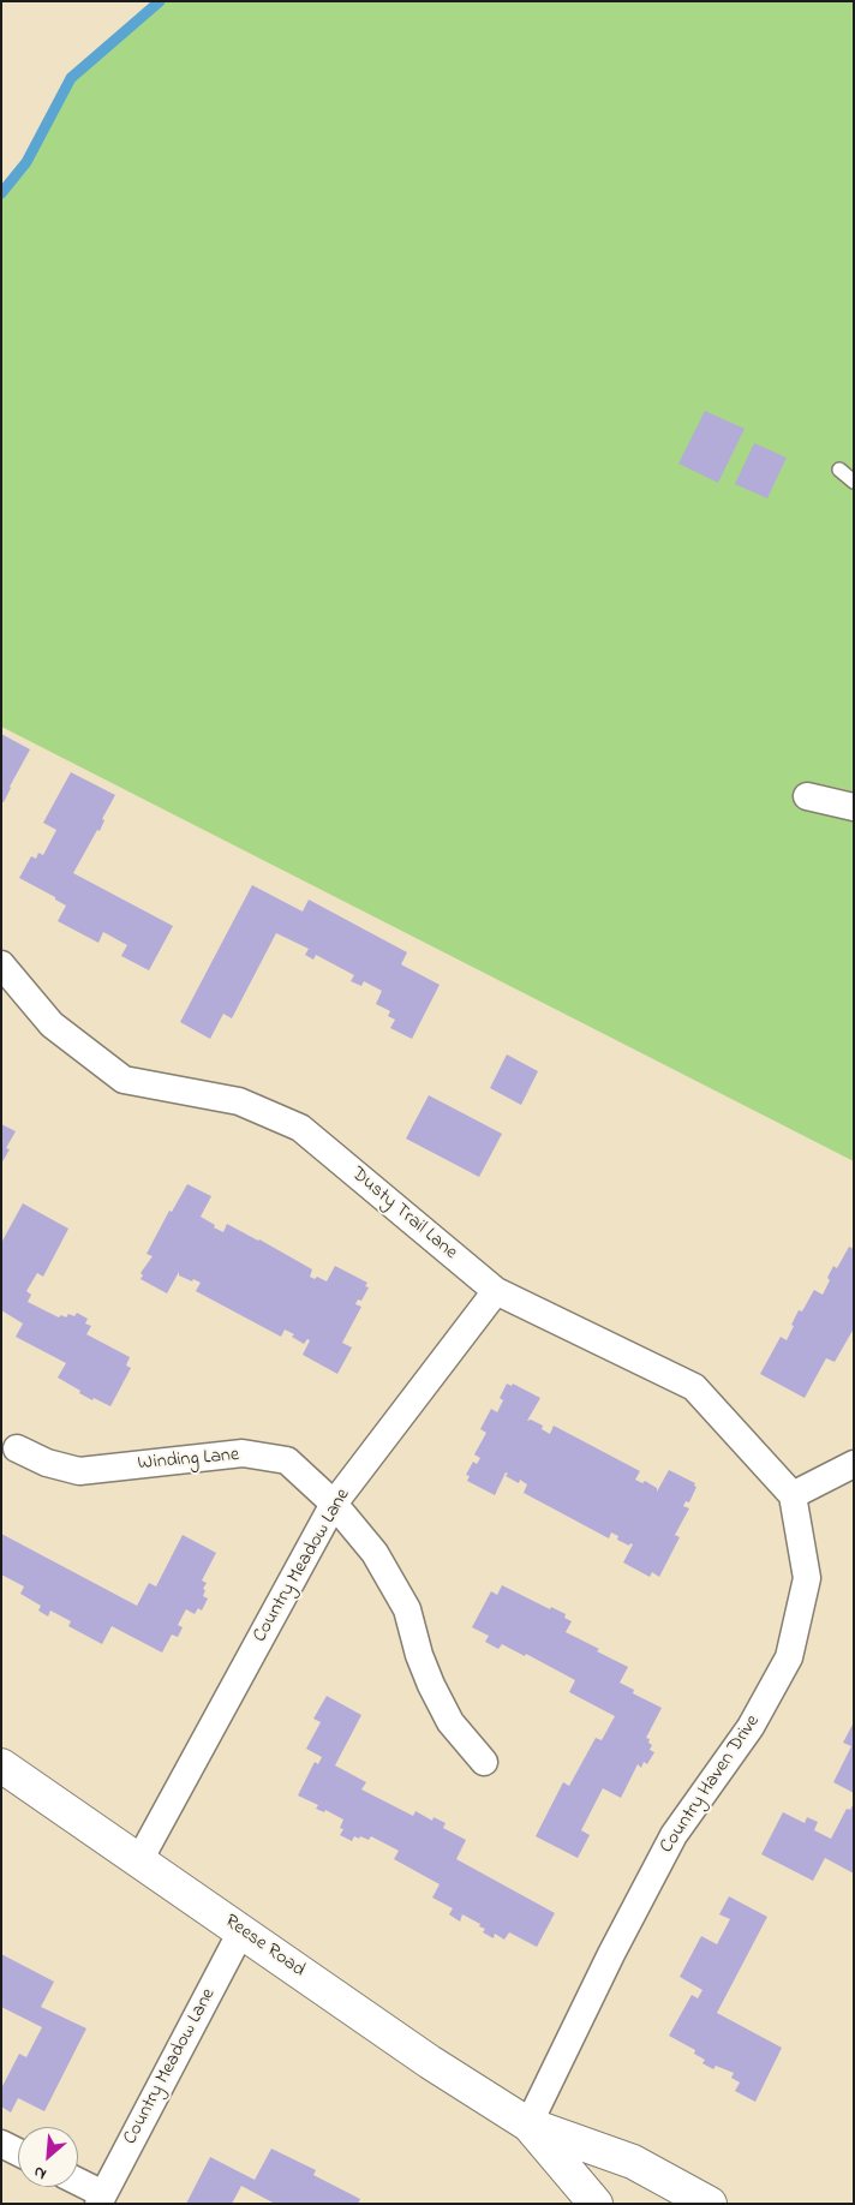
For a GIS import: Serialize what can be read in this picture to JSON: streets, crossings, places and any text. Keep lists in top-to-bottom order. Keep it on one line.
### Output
{"streets":{"main road":["Reese Road"],"street":["Dusty Trail Lane","Winding Lane","Country Meadow Lane","Country Haven Drive"]},"crossings":[["Dusty Trail Lane","Country Meadow Lane"],["Dusty Trail Lane","Country Haven Drive"],["Winding Lane","Country Meadow Lane"],["Country Meadow Lane","Reese Road"],["Country Haven Drive","Reese Road"]],"north":"bottom left"}
